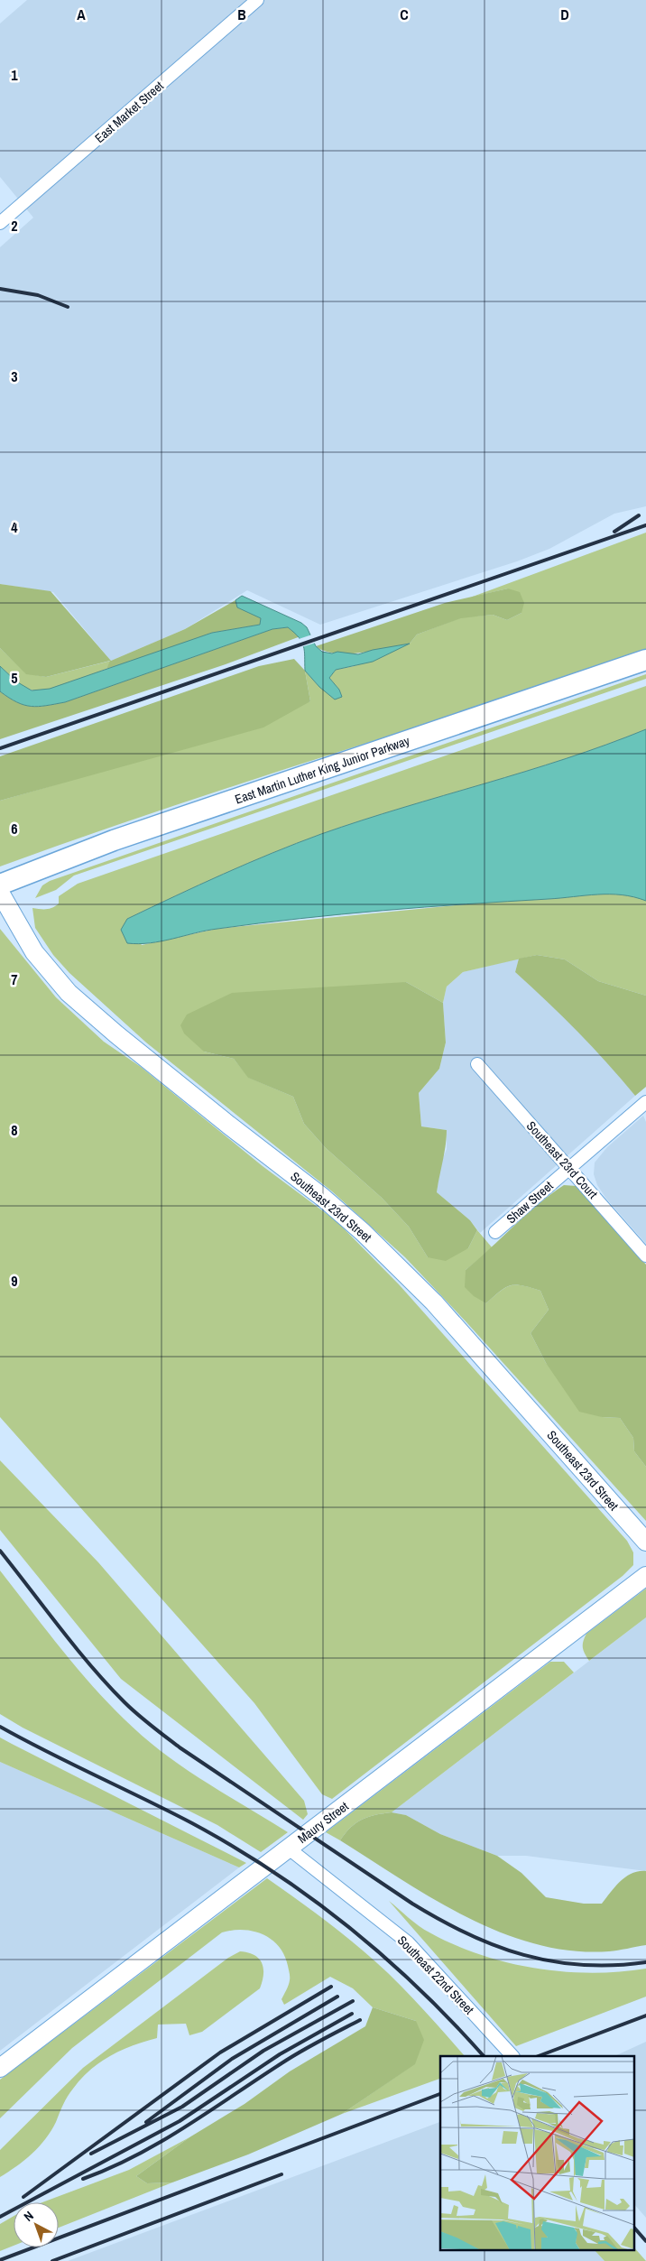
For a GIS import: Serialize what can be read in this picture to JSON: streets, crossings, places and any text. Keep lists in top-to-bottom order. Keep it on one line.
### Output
{"streets":{"main road":["East Martin Luther King Junior Parkway"],"street":["East Market Street","Southeast 23rd Court","Shaw Street","Southeast 23rd Street","Maury Street","Southeast 22nd Street"]},"crossings":[["Southeast 23rd Court","Shaw Street"],["Maury Street","Southeast 22nd Street"]],"north":"top left","grid":{"columns":["A","B","C","D"],"rows":["1","2","3","4","5","6","7","8","9"]}}
